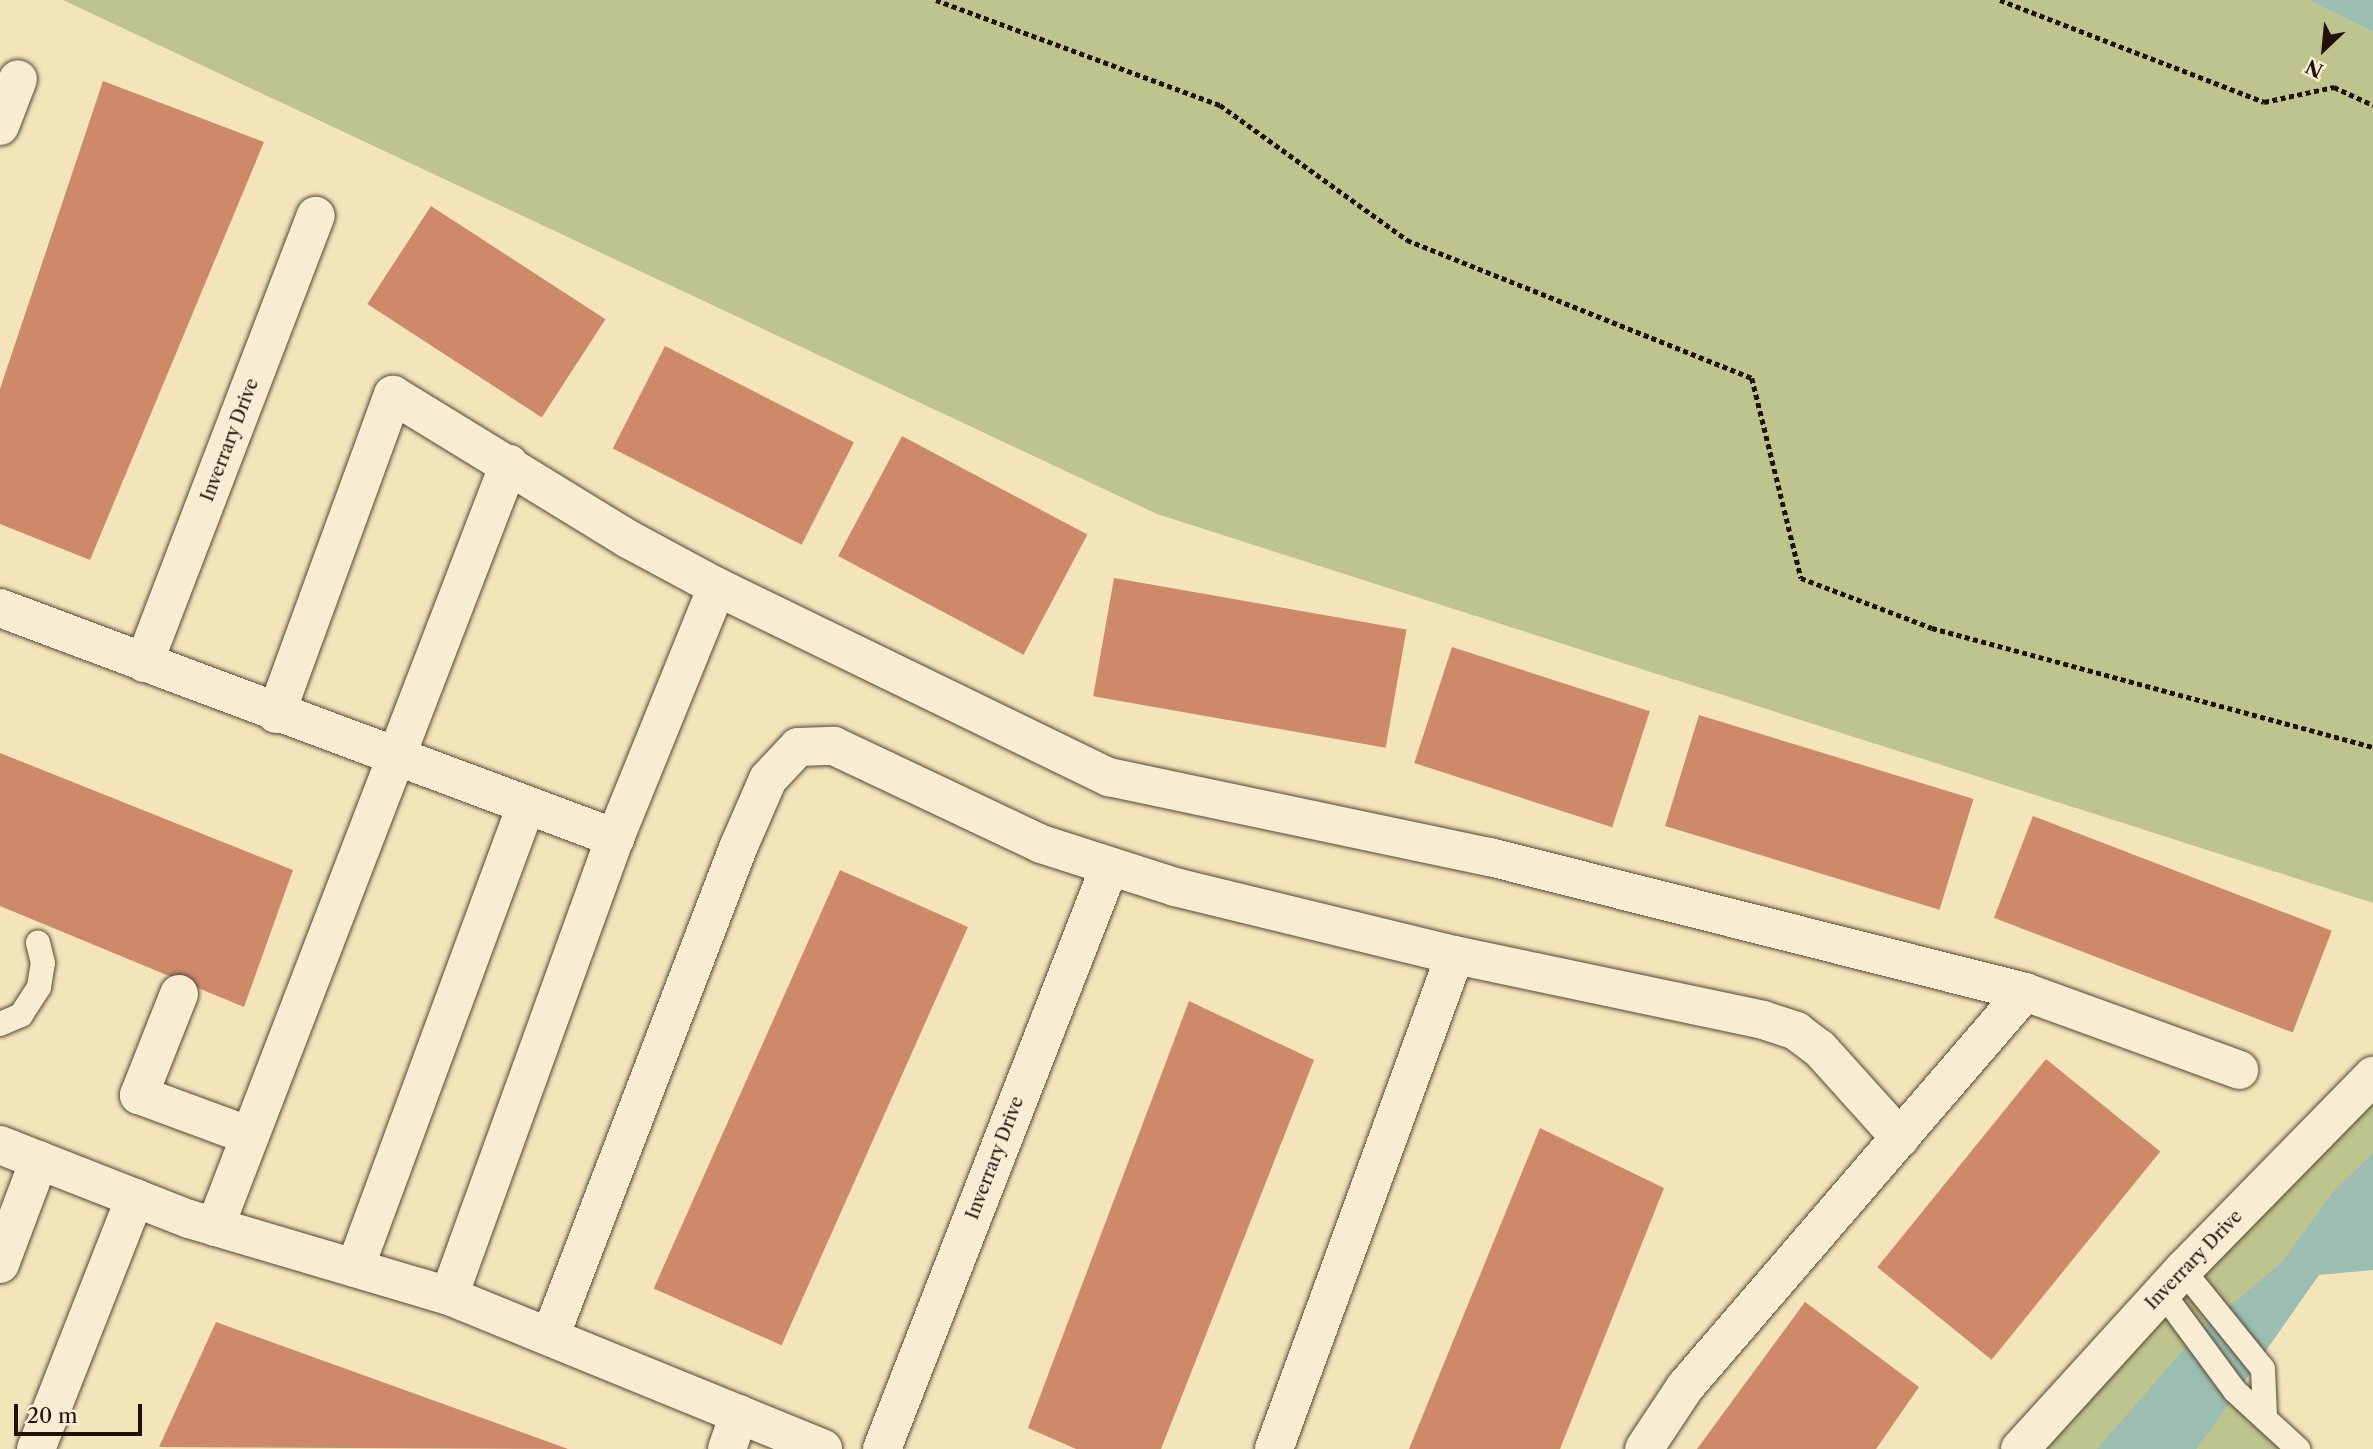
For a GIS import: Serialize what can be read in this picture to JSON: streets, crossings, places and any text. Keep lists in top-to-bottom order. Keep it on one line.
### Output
{"streets":{"street":["Inverrary Drive"]},"scale_bar":"20 m","north":"bottom left"}
